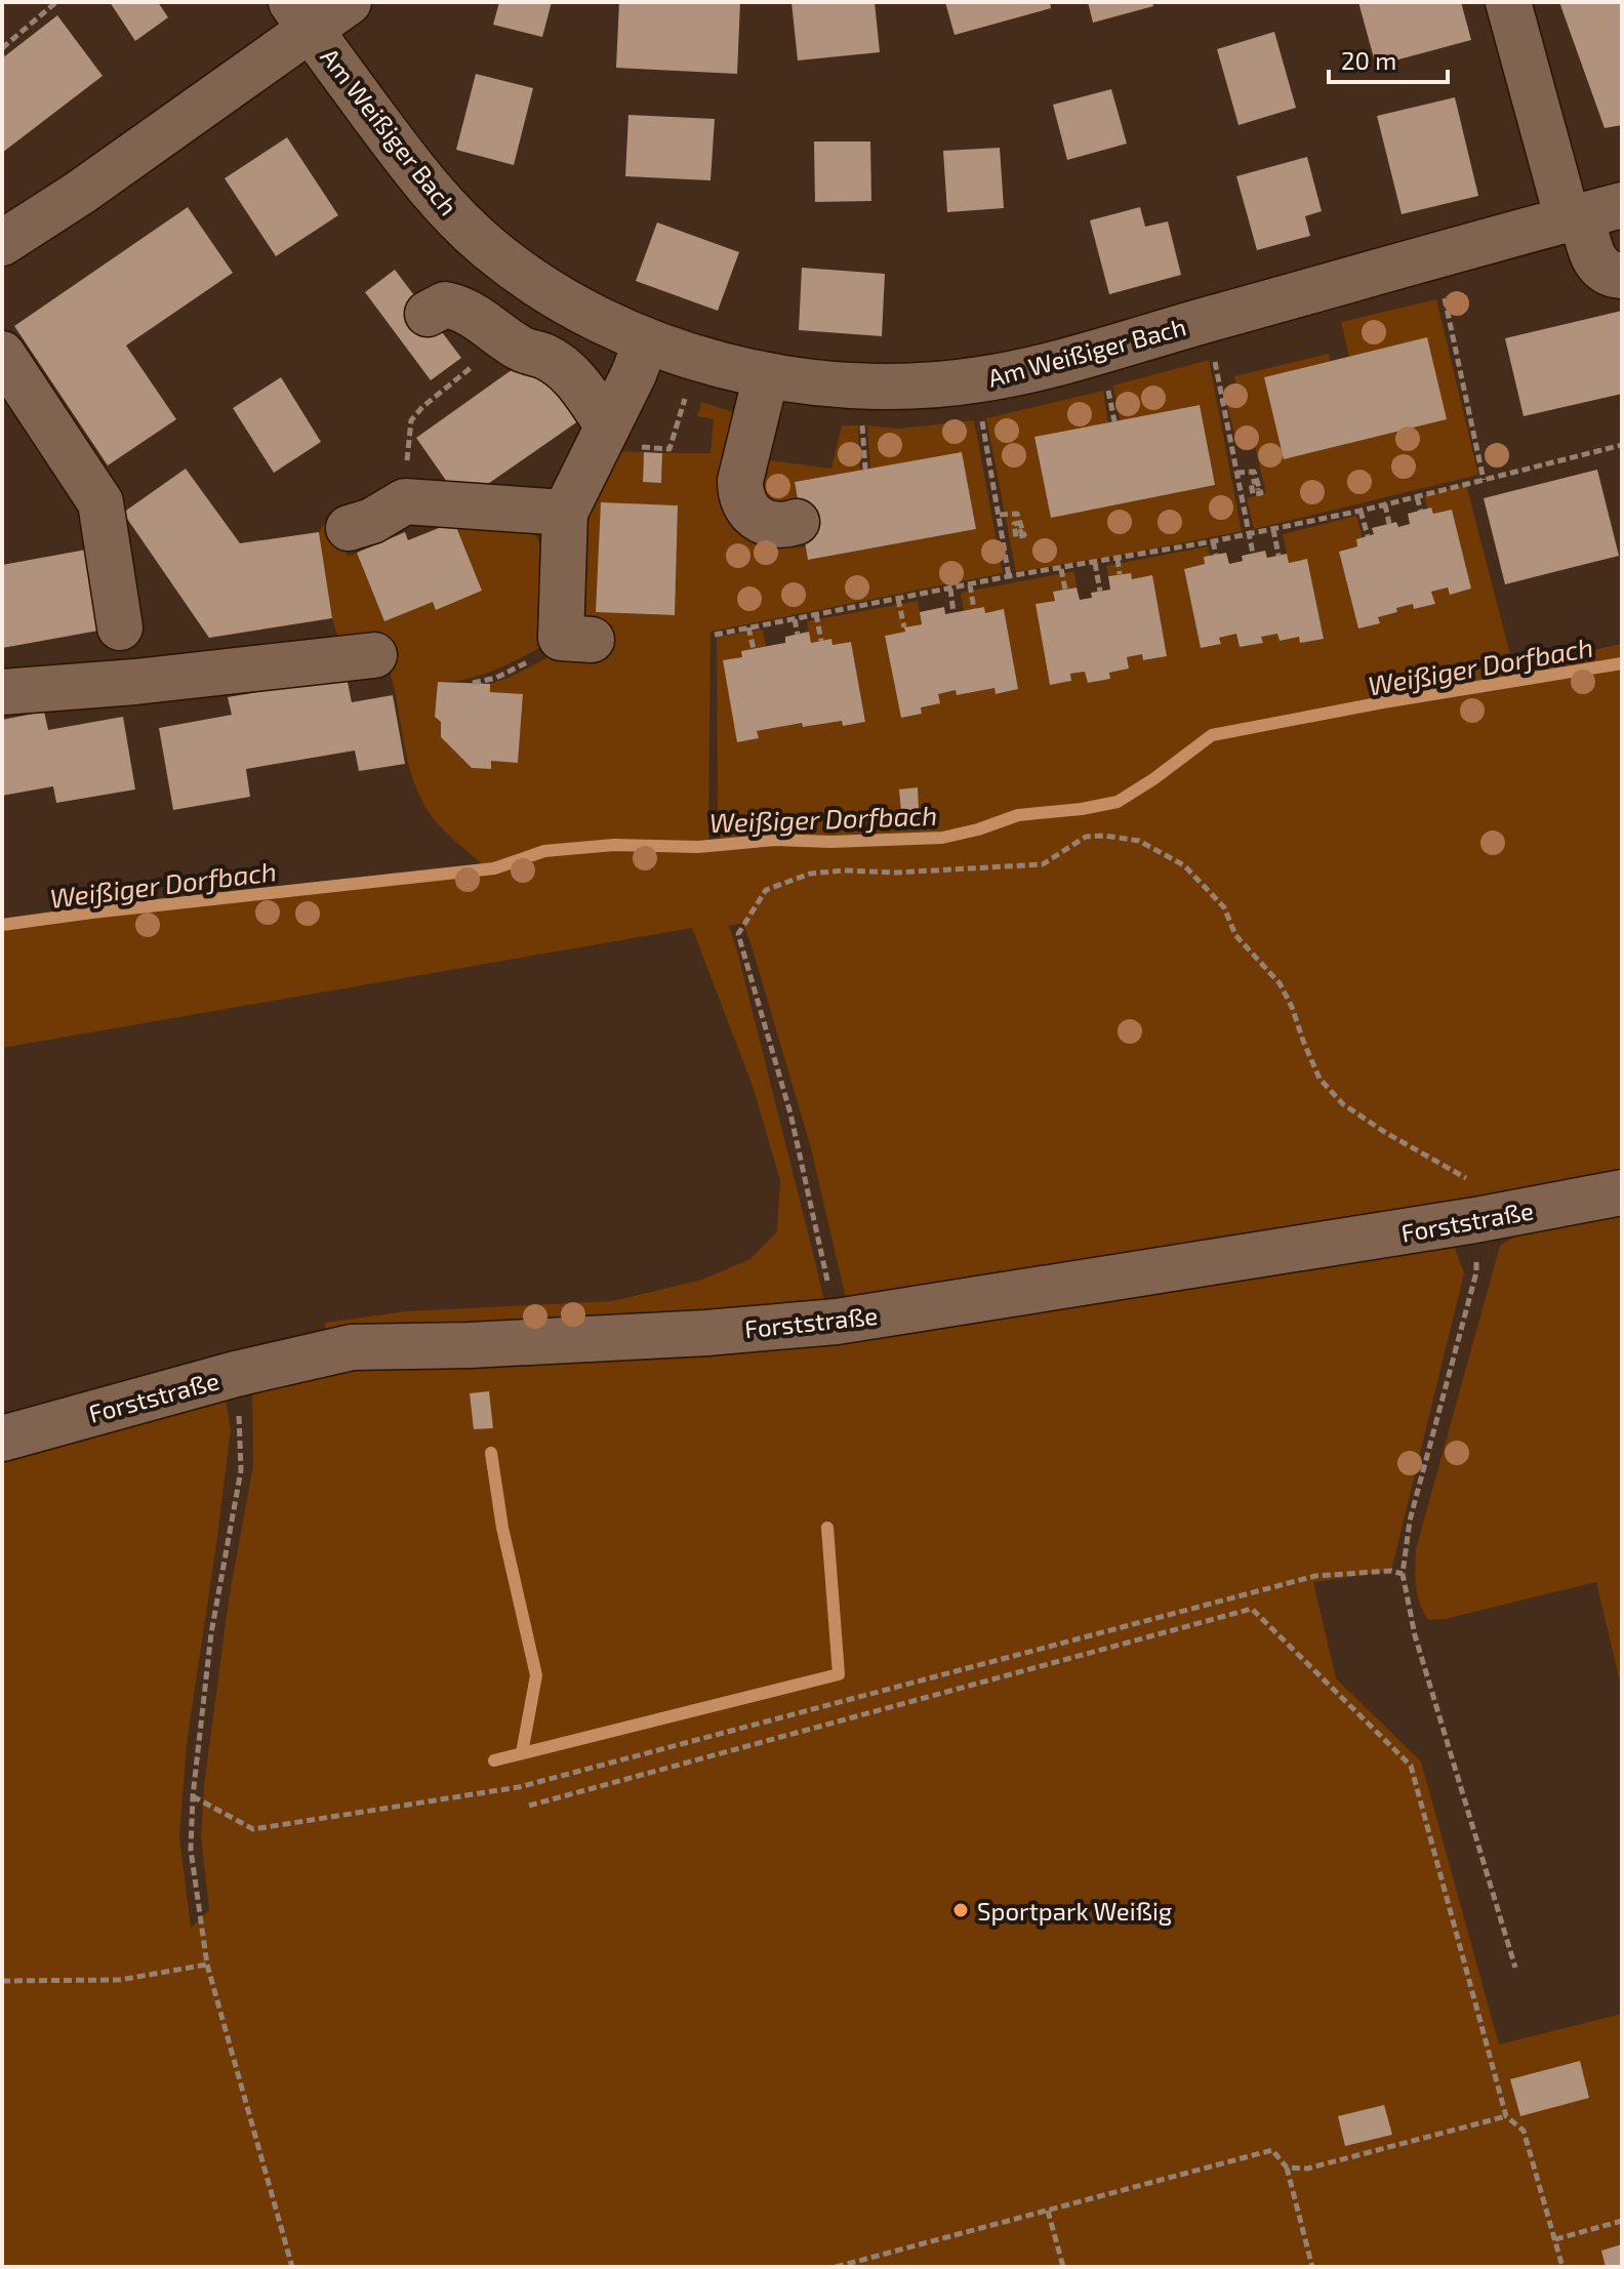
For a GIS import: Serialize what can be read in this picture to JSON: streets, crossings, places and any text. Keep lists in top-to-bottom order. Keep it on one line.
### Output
{"streets":{"street":["Am Weißiger Bach","Forststraße"]},"water":["Weißiger Dorfbach"],"places":["Sportpark Weißig"],"scale_bar":"20 m"}
